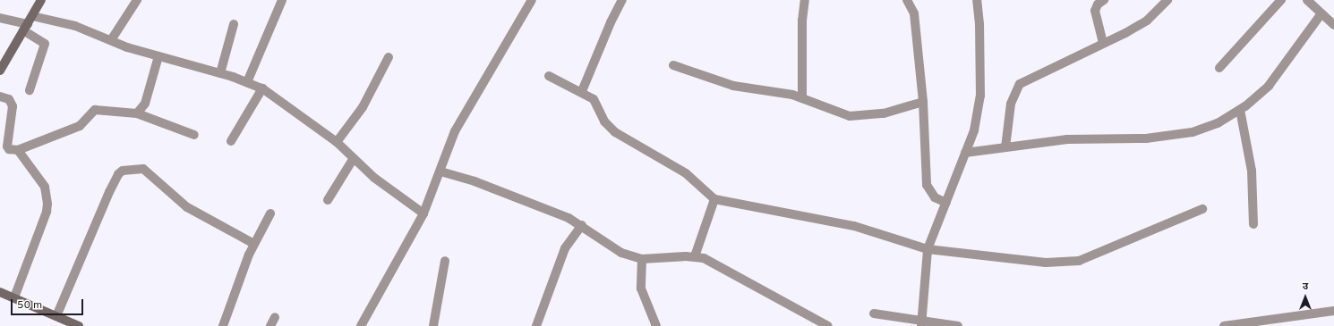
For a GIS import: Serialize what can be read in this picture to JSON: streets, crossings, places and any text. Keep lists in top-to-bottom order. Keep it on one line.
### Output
{"scale_bar":"50 m","north":"top"}
